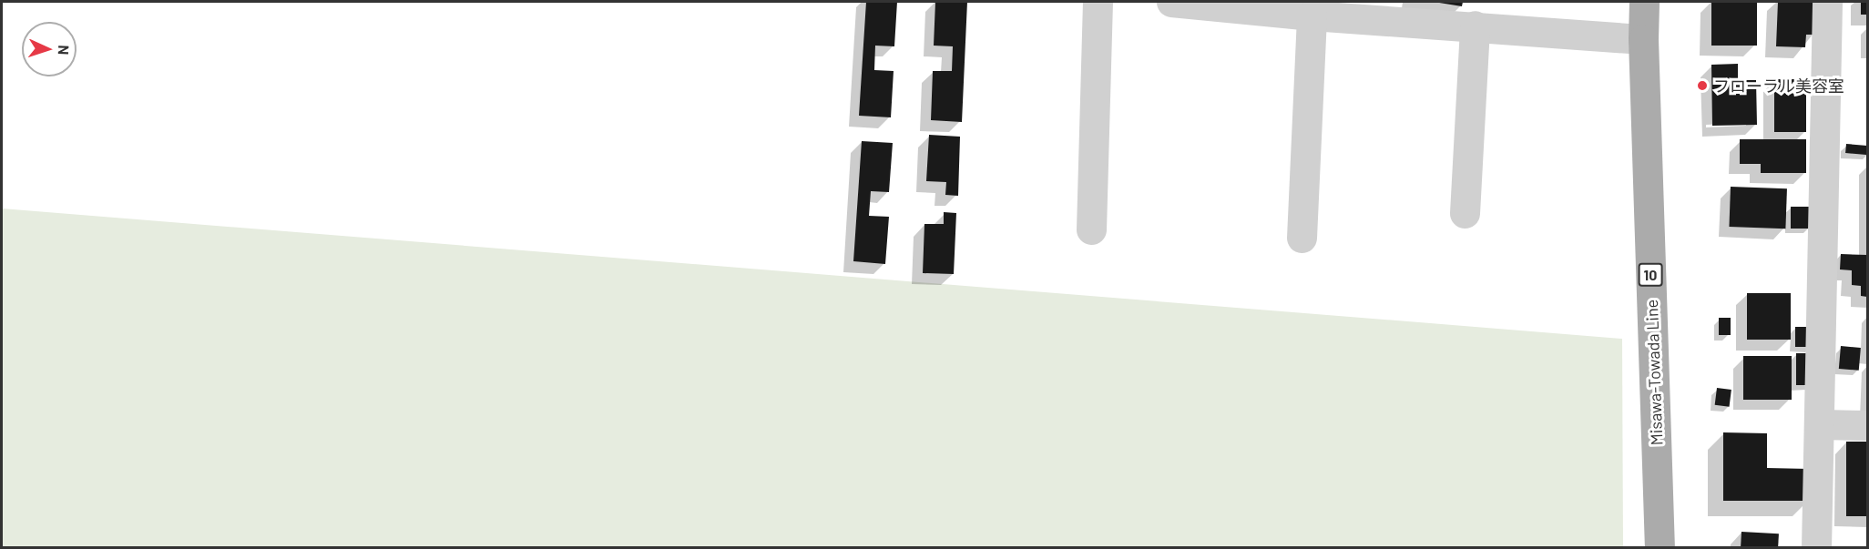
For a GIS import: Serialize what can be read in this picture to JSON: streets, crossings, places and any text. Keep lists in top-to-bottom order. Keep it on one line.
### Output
{"streets":{"main road":["10","Misawa-Towada Line"]},"places":["フローラル美容室"],"north":"right"}
